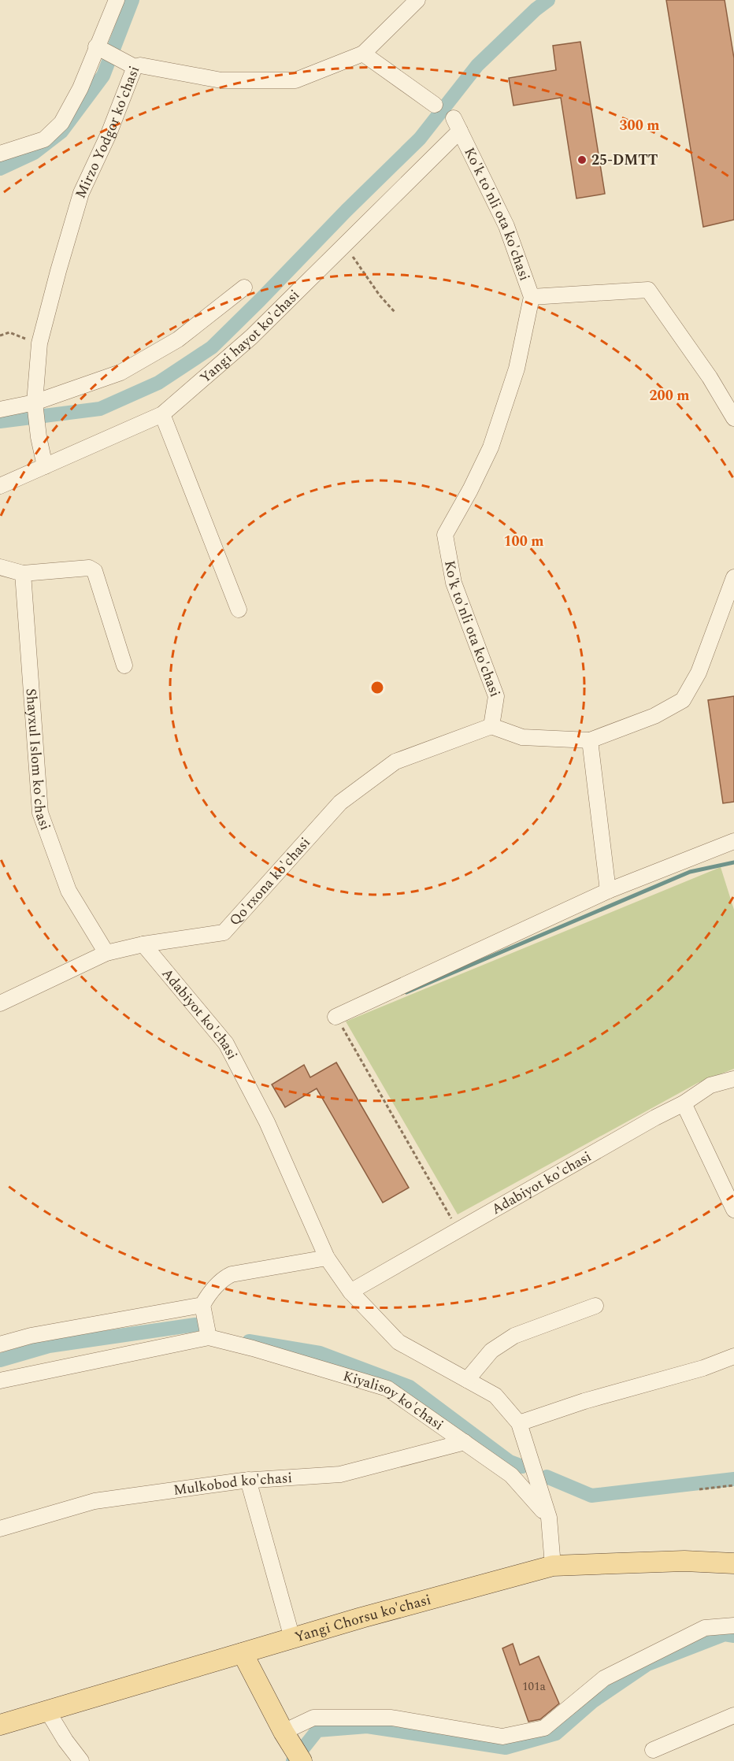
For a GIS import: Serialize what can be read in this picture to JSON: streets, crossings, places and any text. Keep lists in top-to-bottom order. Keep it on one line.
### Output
{"streets":{"main road":["Yangi Chorsu ko'chasi"],"street":["Mirzo Yodgor ko'chasi","Ko'k to'nli ota ko'chasi","Yangi hayot ko'chasi","Shayxul Islom ko'chasi","Qo'rxona ko'chasi","Adabiyot ko'chasi","Kiyalisoy ko'chasi","Mulkobod ko'chasi"]},"crossings":[["Mirzo Yodgor ko'chasi","Yangi hayot ko'chasi"],["Ko'k to'nli ota ko'chasi","Yangi hayot ko'chasi"],["Ko'k to'nli ota ko'chasi","Qo'rxona ko'chasi"],["Shayxul Islom ko'chasi","Qo'rxona ko'chasi"],["Qo'rxona ko'chasi","Adabiyot ko'chasi"],["Adabiyot ko'chasi","Kiyalisoy ko'chasi"],["Adabiyot ko'chasi","Yangi Chorsu ko'chasi"],["Kiyalisoy ko'chasi","Mulkobod ko'chasi"]],"places":["25-DMTT"],"house_numbers":["101a"],"rings":["300 m","200 m","100 m"]}
